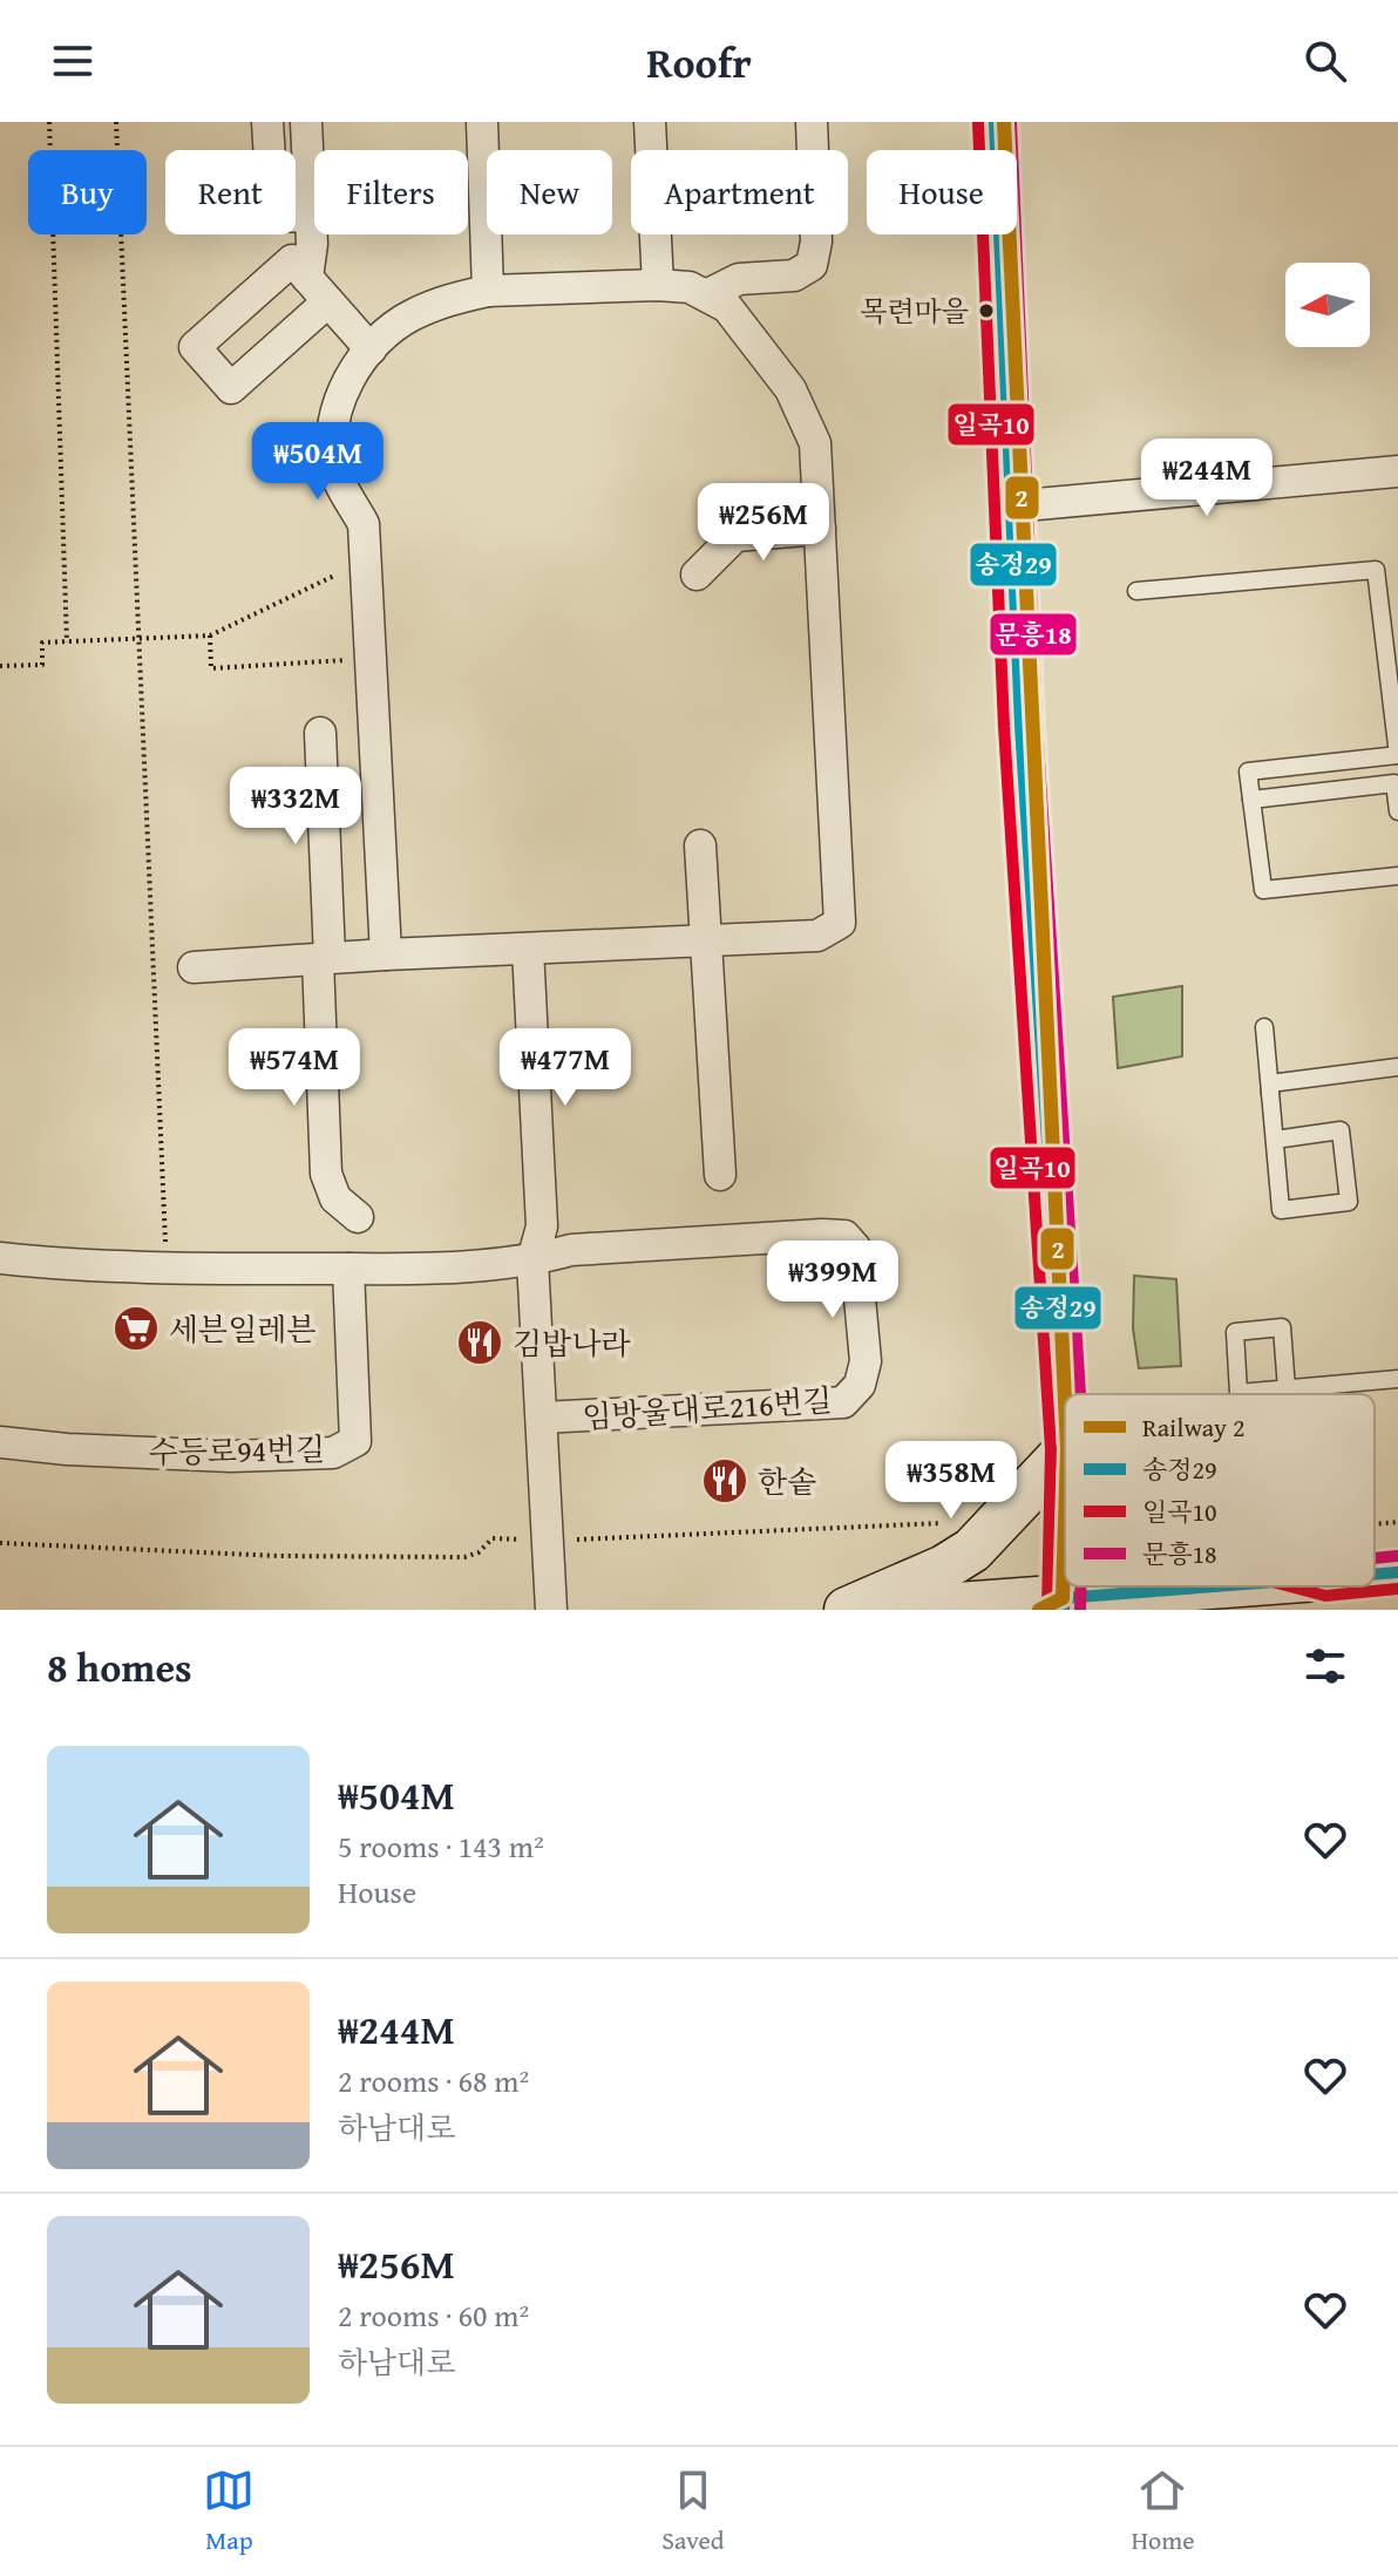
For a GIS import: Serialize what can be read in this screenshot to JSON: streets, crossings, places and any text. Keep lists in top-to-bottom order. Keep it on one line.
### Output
{"streets":{"street":["임방울대로216번길","수등로94번길"]},"places":{"other":["목련마을"],"supermarket":["세븐일레븐"],"restaurant":["김밥나라","한솥"]},"lines":["rail line 2","transit line 송정29","transit line 문흥18","transit line 일곡10"],"legend":["Railway 2","송정29","일곡10","문흥18"],"north":"left","page":{"header":"Roofr","chip":["Buy","Rent","Filters","New","Apartment","House"],"price":["₩504M","₩244M","₩256M","₩332M","₩574M","₩477M","₩399M","₩358M"],"heading":"8 homes","list":[{"name":"₩504M","note":"5 rooms · 143 m² · House"},{"name":"₩244M","note":"2 rooms · 68 m² · 하남대로"},{"name":"₩256M","note":"2 rooms · 60 m² · 하남대로"}],"tabs":["Map","Saved","Home"]}}
